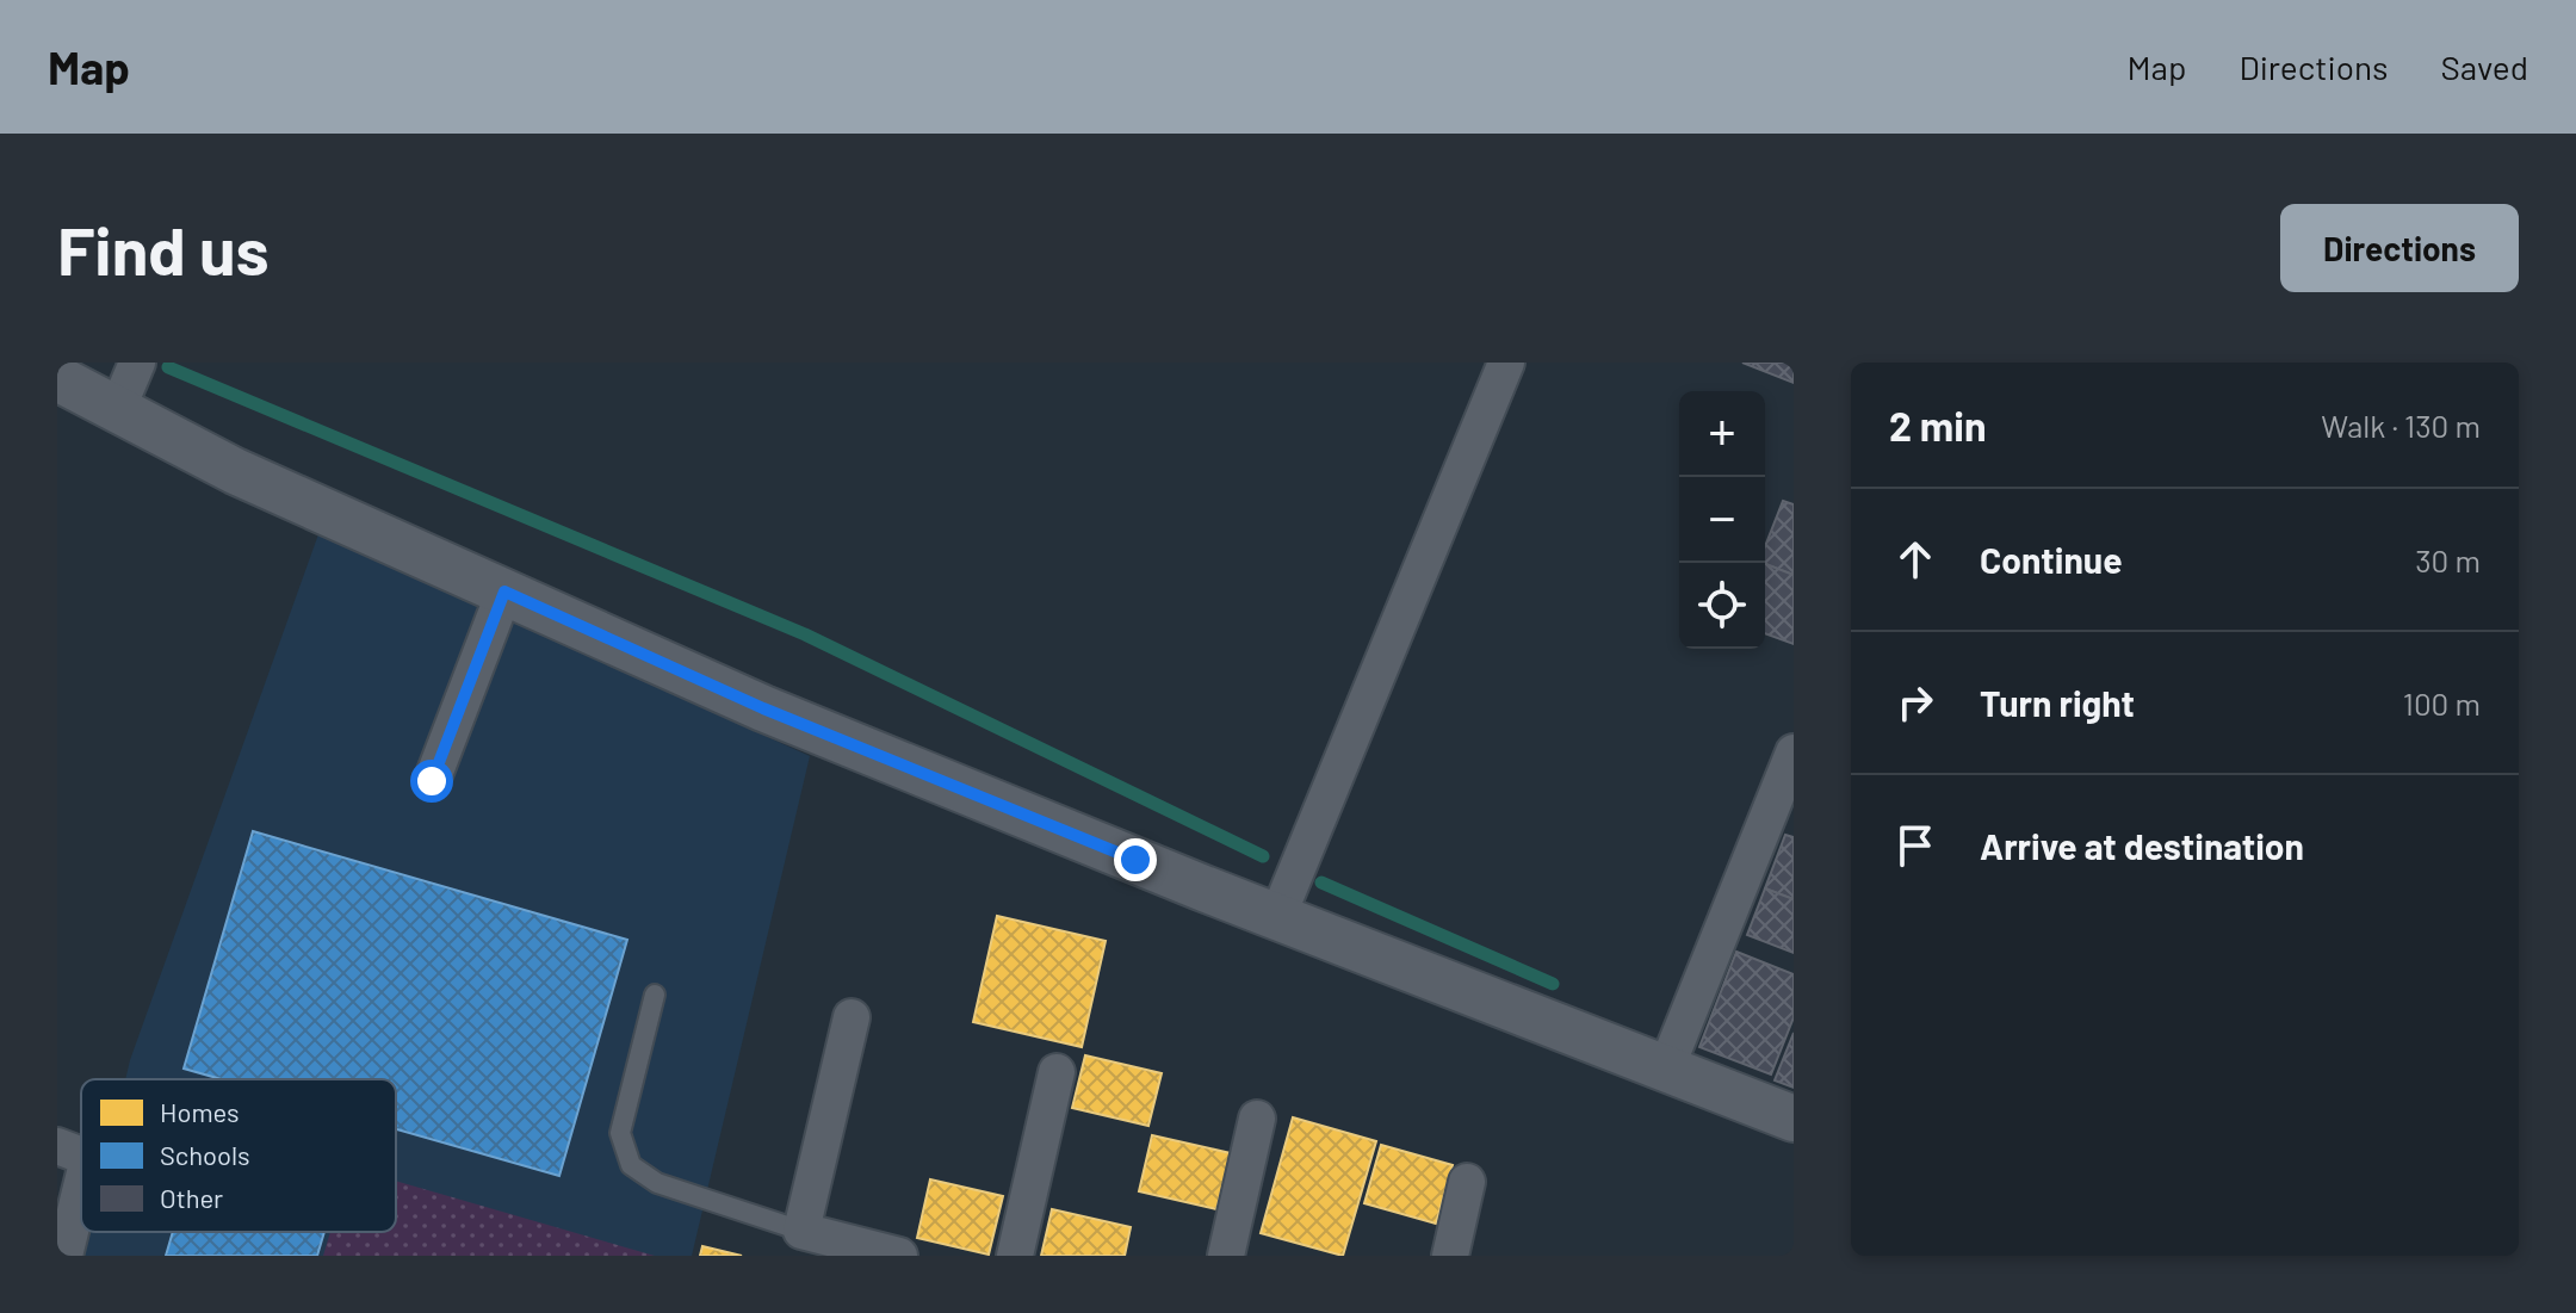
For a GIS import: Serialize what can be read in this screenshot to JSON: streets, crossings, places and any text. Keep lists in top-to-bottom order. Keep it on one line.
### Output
{"legend":["Homes","Schools","Other"],"page":{"header":"Map","nav":["Map","Directions","Saved"],"buttons":"Directions","title":"Find us","heading":["2 min","Walk · 130 m"],"map_buttons":["+","−"],"list":[["Continue","30 m"],["Turn right","100 m"],"Arrive at destination"]}}
